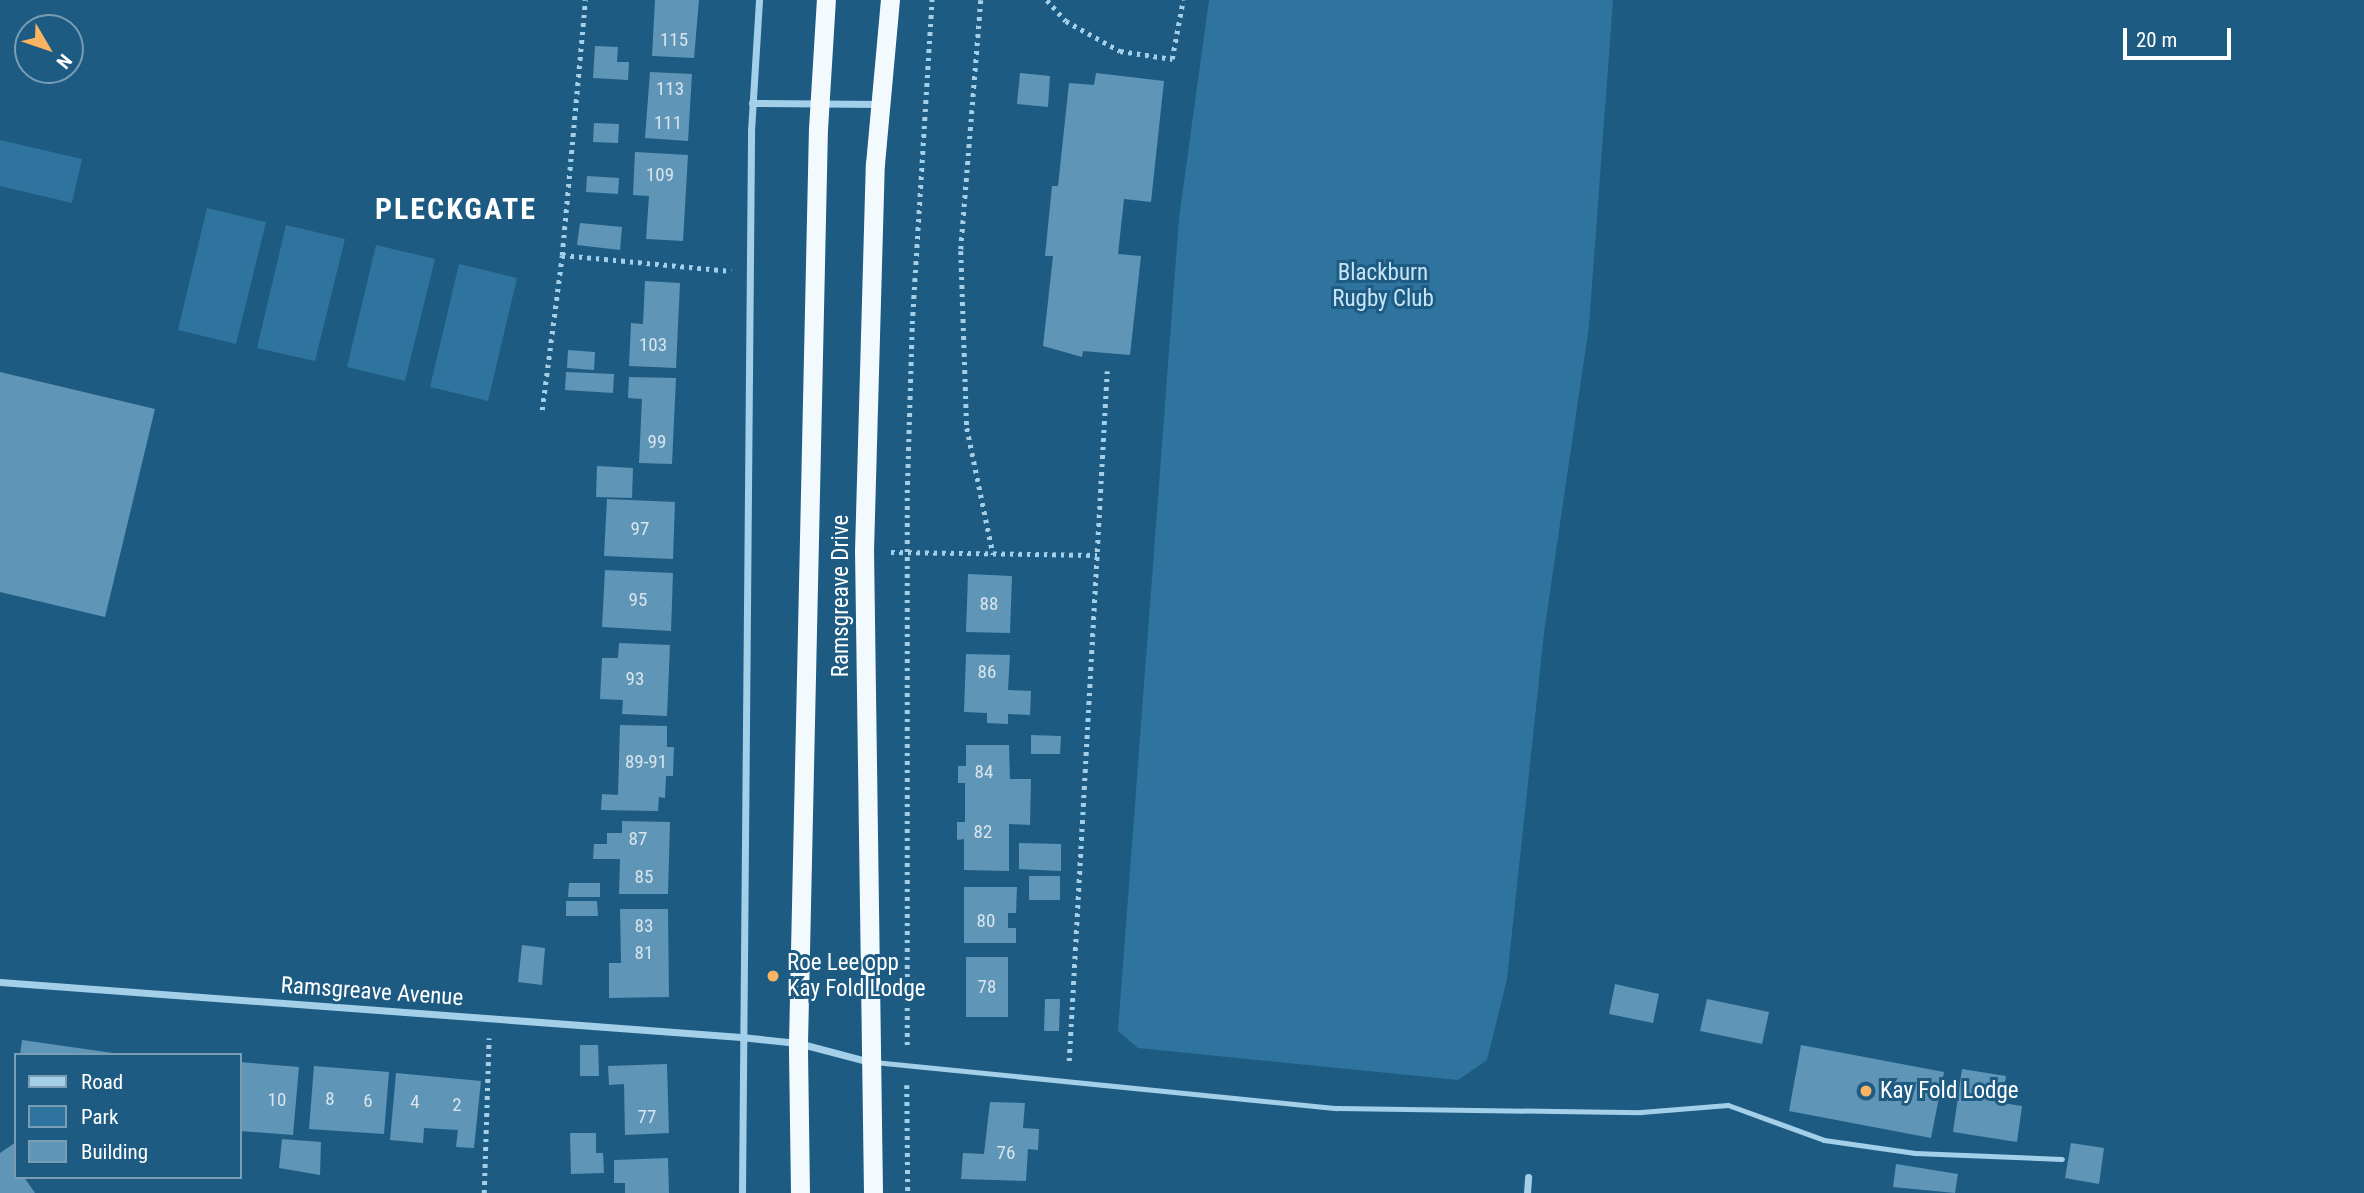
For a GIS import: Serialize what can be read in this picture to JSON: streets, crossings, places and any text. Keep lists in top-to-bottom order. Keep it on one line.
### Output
{"streets":{"highway":["Ramsgreave Drive"],"street":["Ramsgreave Avenue"]},"crossings":[["Ramsgreave Drive","Ramsgreave Avenue"]],"districts":["PLECKGATE"],"parks":["Blackburn Rugby Club"],"places":["Roe Lee opp Kay Fold Lodge","Kay Fold Lodge"],"house_numbers":["115","113","111","109","103","99","97","95","88","86","93","89-91","84","82","87","85","80","83","81","78","8","10","6","4","2","77","76"],"legend":["Road","Park","Building"],"scale_bar":"20 m","north":"bottom right"}
